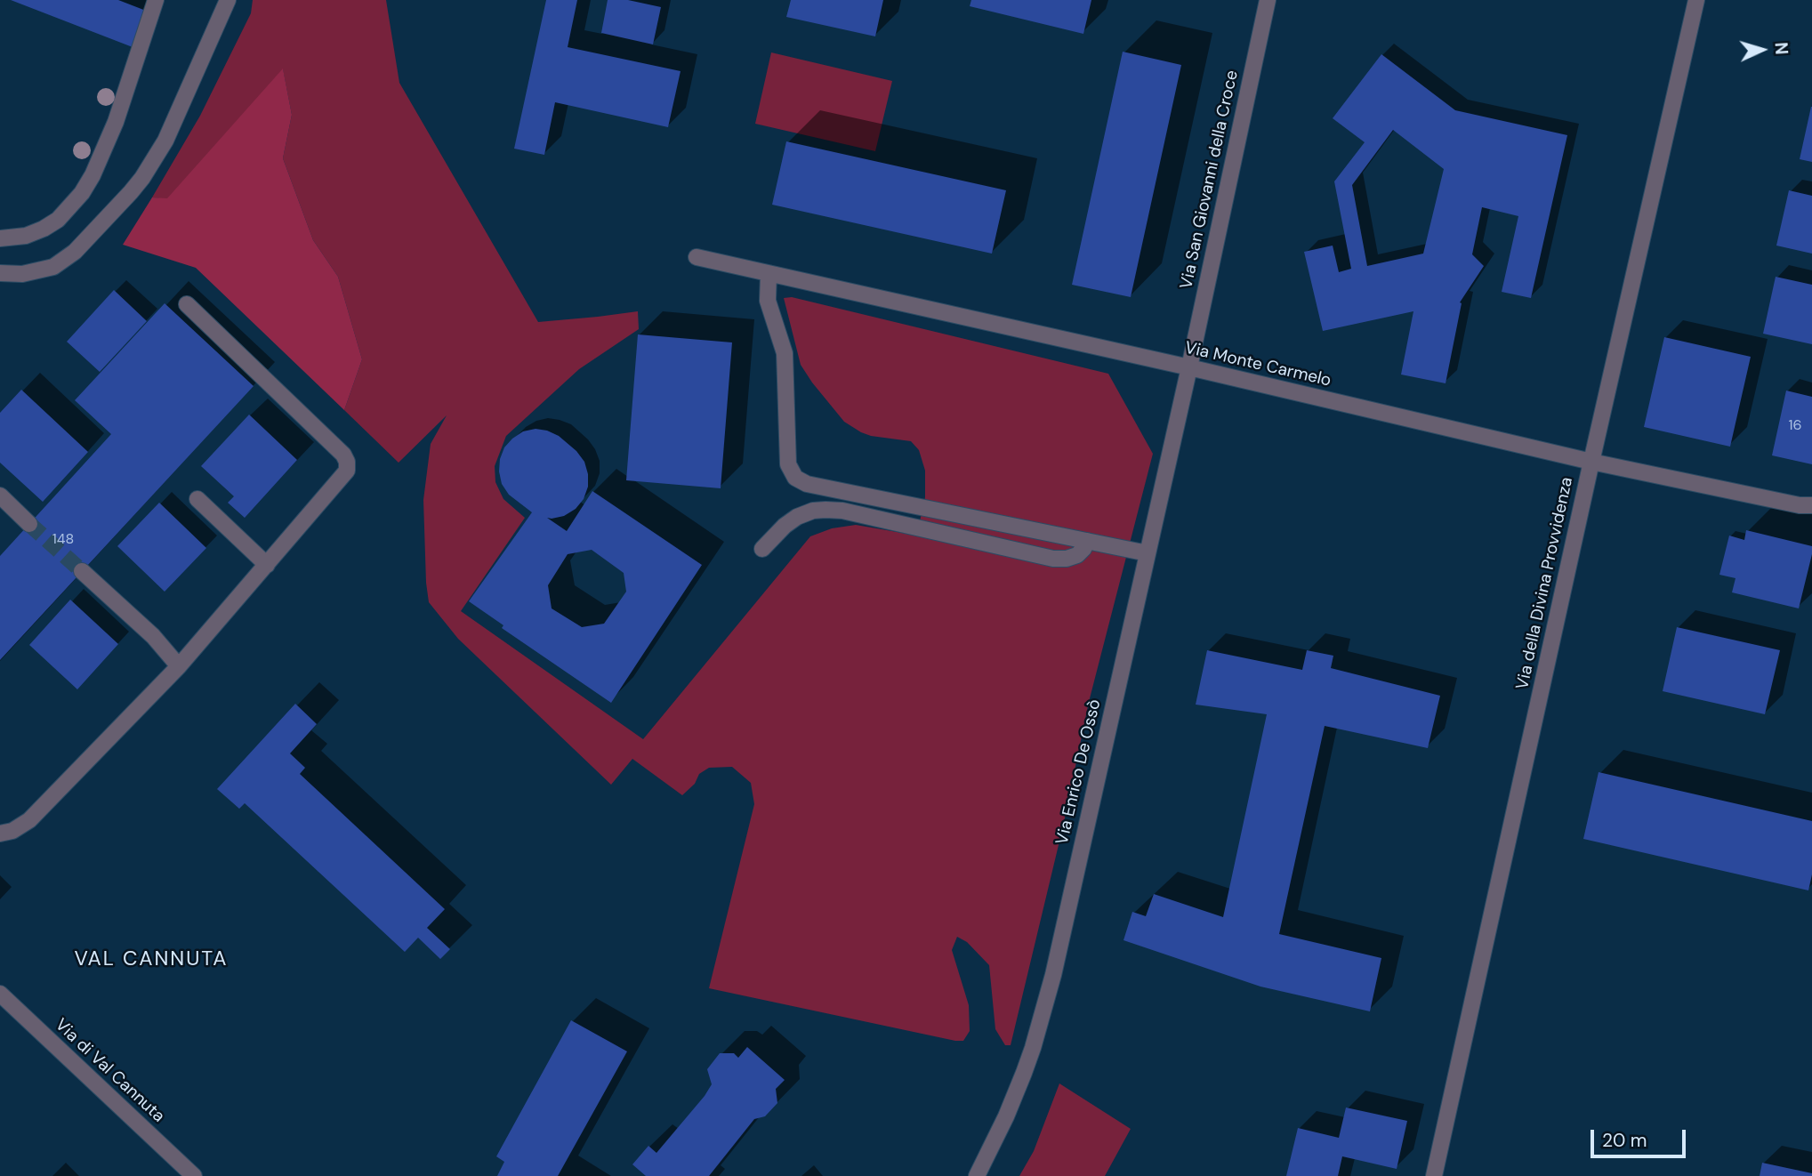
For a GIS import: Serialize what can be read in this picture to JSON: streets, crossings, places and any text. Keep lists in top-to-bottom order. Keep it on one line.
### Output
{"streets":{"street":["Via San Giovanni della Croce","Via Monte Carmelo","Via della Divina Provvidenza","Via Enrico De Ossò","Via di Val Cannuta"]},"crossings":[["Via San Giovanni della Croce","Via Monte Carmelo"],["Via San Giovanni della Croce","Via Enrico De Ossò"],["Via Monte Carmelo","Via della Divina Provvidenza"],["Via Monte Carmelo","Via Enrico De Ossò"]],"districts":["VAL CANNUTA"],"house_numbers":["16","148"],"scale_bar":"20 m","north":"right"}
